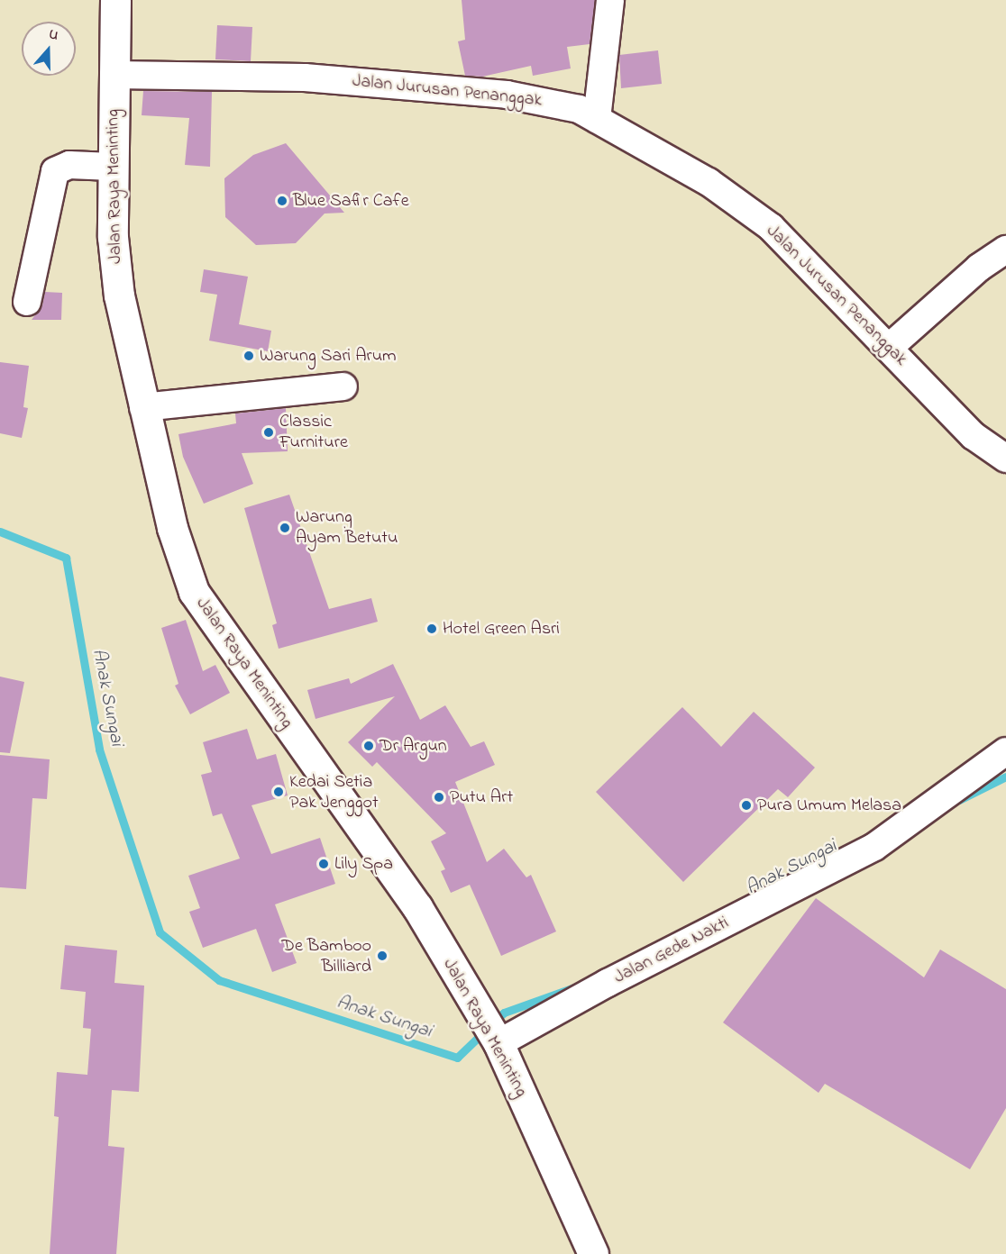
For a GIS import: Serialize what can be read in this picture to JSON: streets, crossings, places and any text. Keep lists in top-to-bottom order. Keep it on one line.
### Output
{"streets":{"highway":["Jalan Raya Meninting"],"street":["Jalan Jurusan Penanggak","Jalan Gede Nakti"]},"crossings":[["Jalan Jurusan Penanggak","Jalan Raya Meninting"],["Jalan Raya Meninting","Jalan Gede Nakti"]],"water":["Anak Sungai"],"places":["Blue Safir Cafe","Warung Sari Arum","Classic Furniture","Warung Ayam Betutu","Hotel Green Asri","Dr Argun","Kedai Setia Pak Jenggot","Putu Art","Pura Umum Melasa","Lily Spa","De Bamboo Billiard"],"north":"top"}
